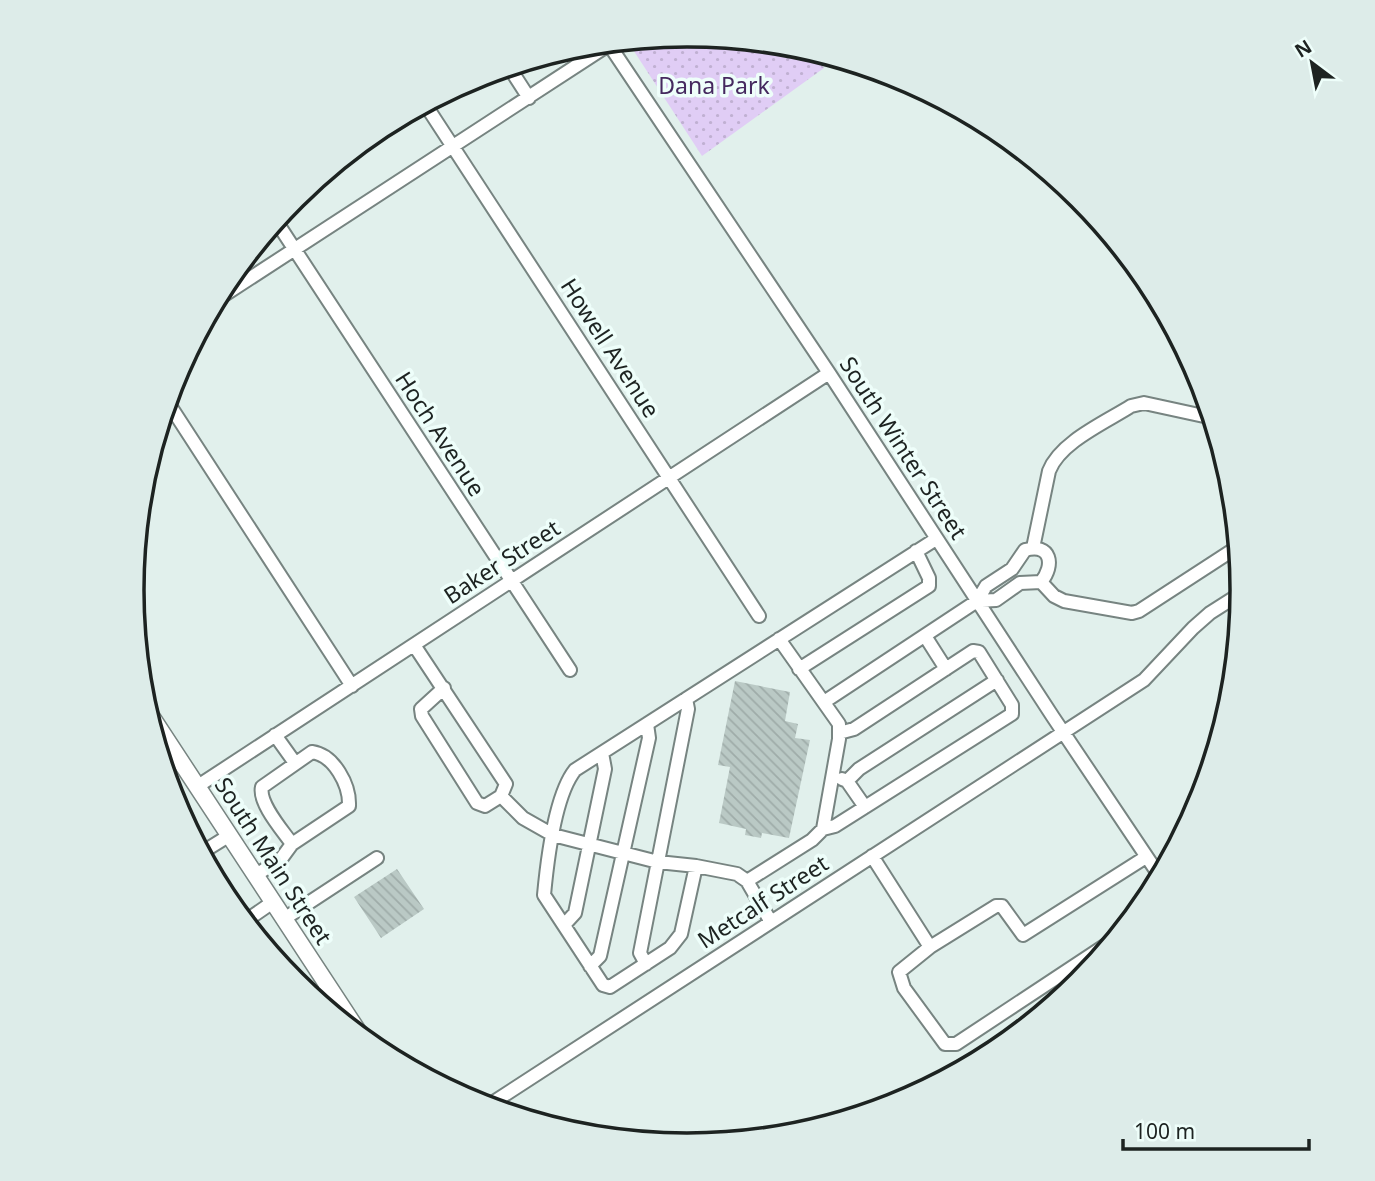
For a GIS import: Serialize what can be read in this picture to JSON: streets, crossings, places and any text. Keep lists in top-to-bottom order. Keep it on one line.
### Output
{"streets":{"main road":["South Main Street"],"street":["Howell Avenue","Hoch Avenue","South Winter Street","Baker Street","Metcalf Street"]},"crossings":[["Howell Avenue","Baker Street"],["Hoch Avenue","Baker Street"],["South Winter Street","Baker Street"],["South Winter Street","Metcalf Street"],["Baker Street","South Main Street"]],"parks":["Dana Park"],"scale_bar":"100 m","north":"top left"}
